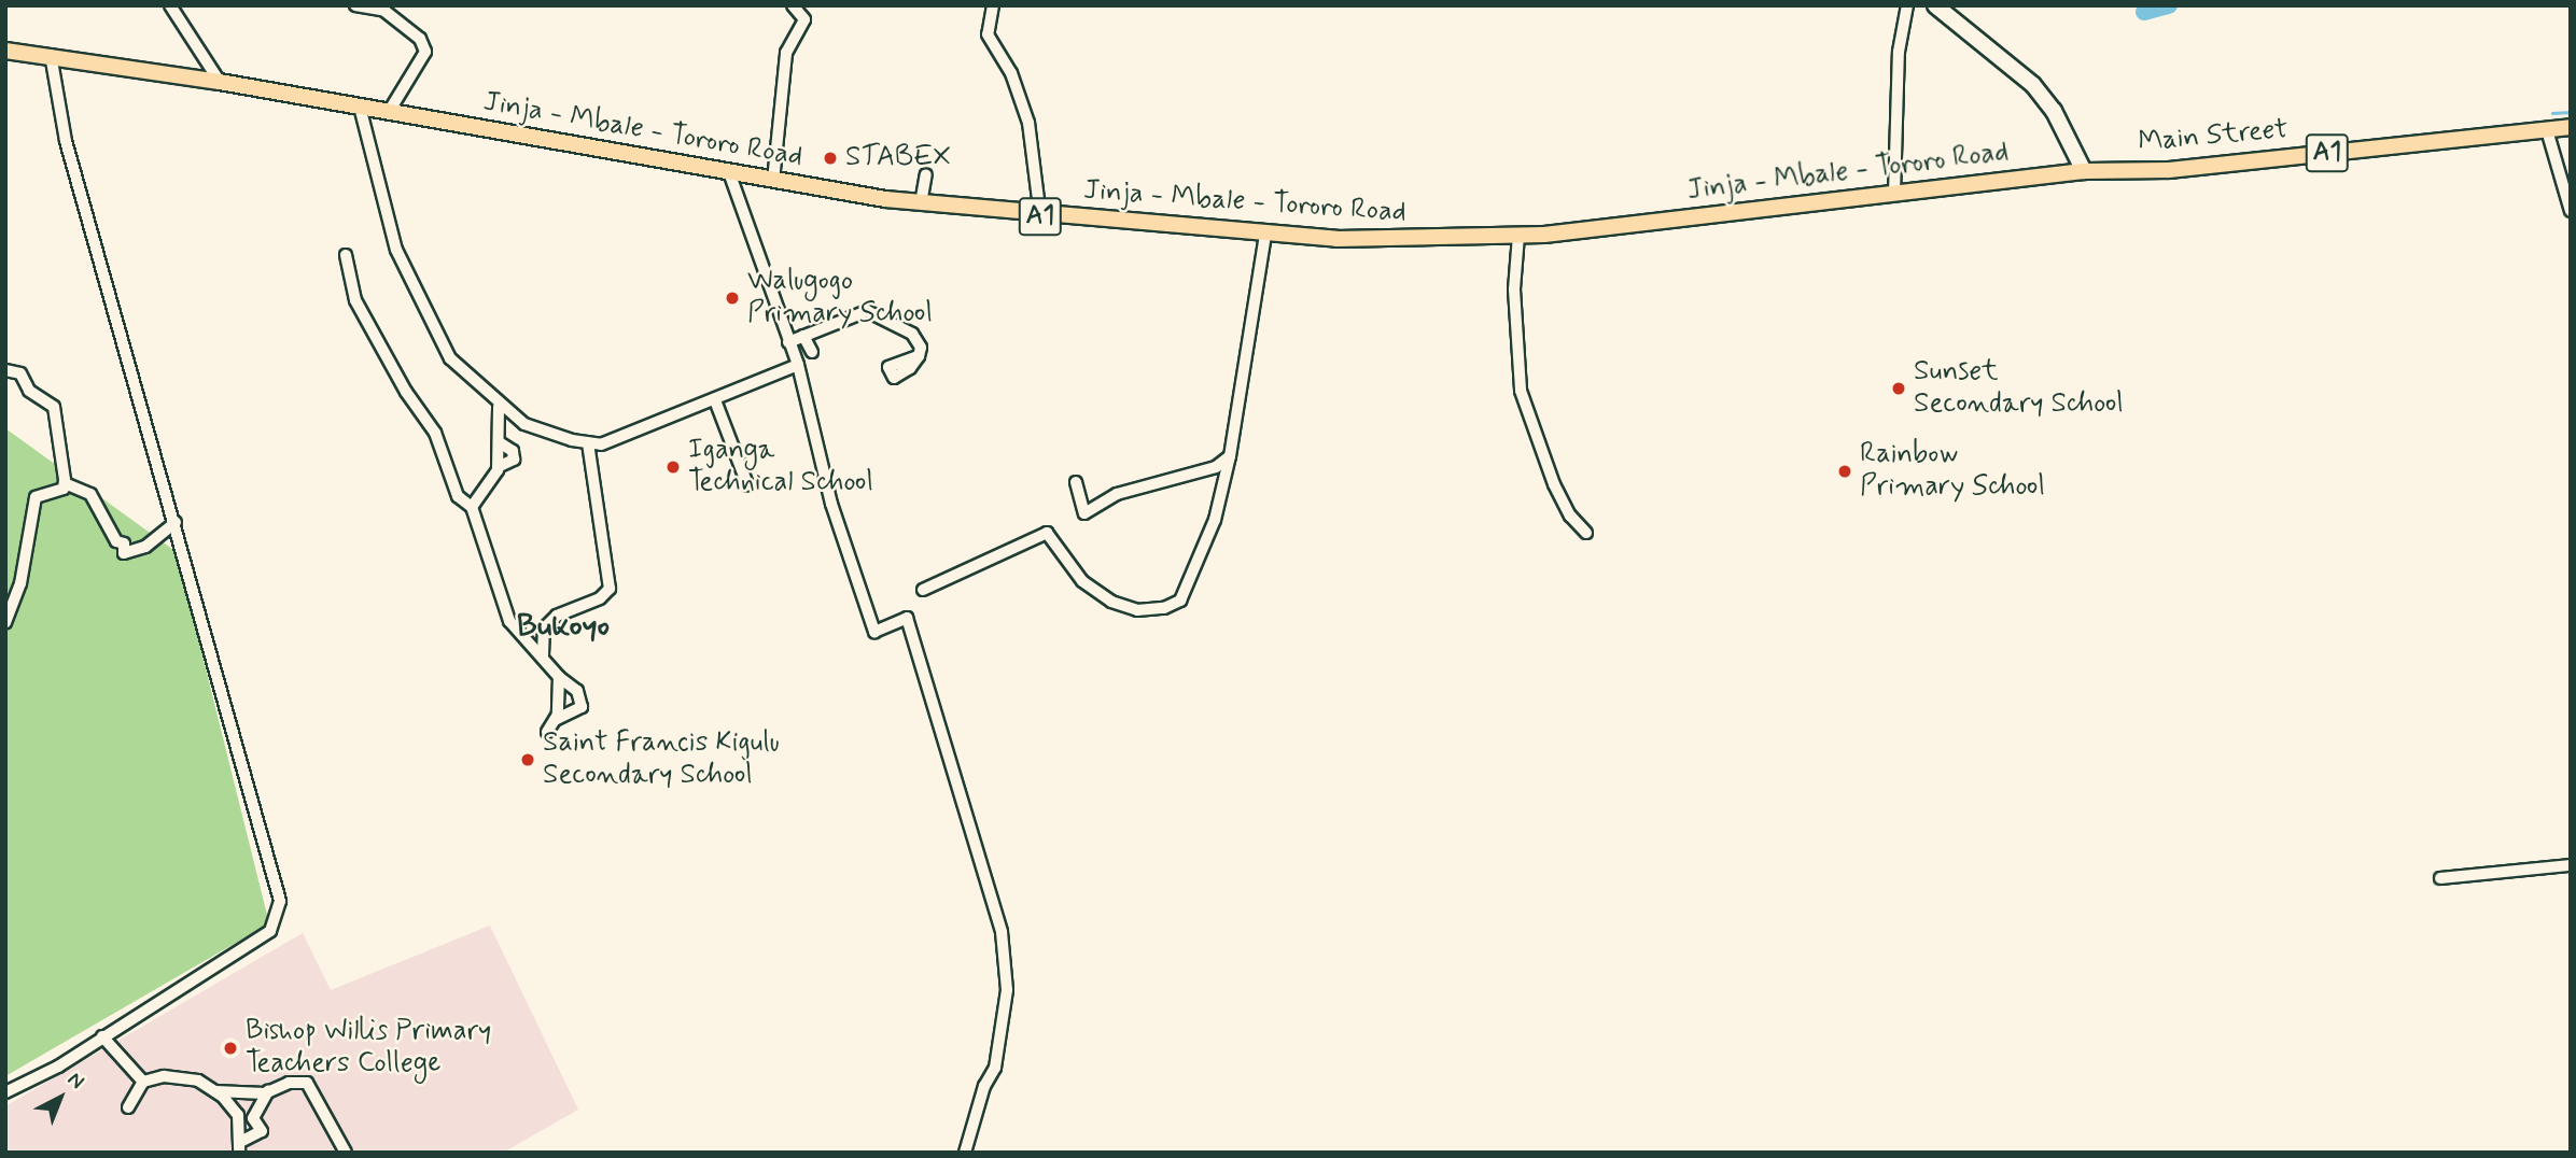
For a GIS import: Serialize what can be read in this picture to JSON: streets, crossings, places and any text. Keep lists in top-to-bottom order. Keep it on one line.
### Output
{"streets":{"main road":["Jinja - Mbale - Tororo Road","Main Street","A1"]},"crossings":[["Jinja - Mbale - Tororo Road","Main Street"]],"districts":["Bukoyo"],"places":["STABEX","Walugogo Primary School","Sunset Secondary School","Iganga Technical School","Rainbow Primary School","Saint Francis Kigulu Secondary School","Bishop Willis Primary Teachers College"],"north":"top right"}
